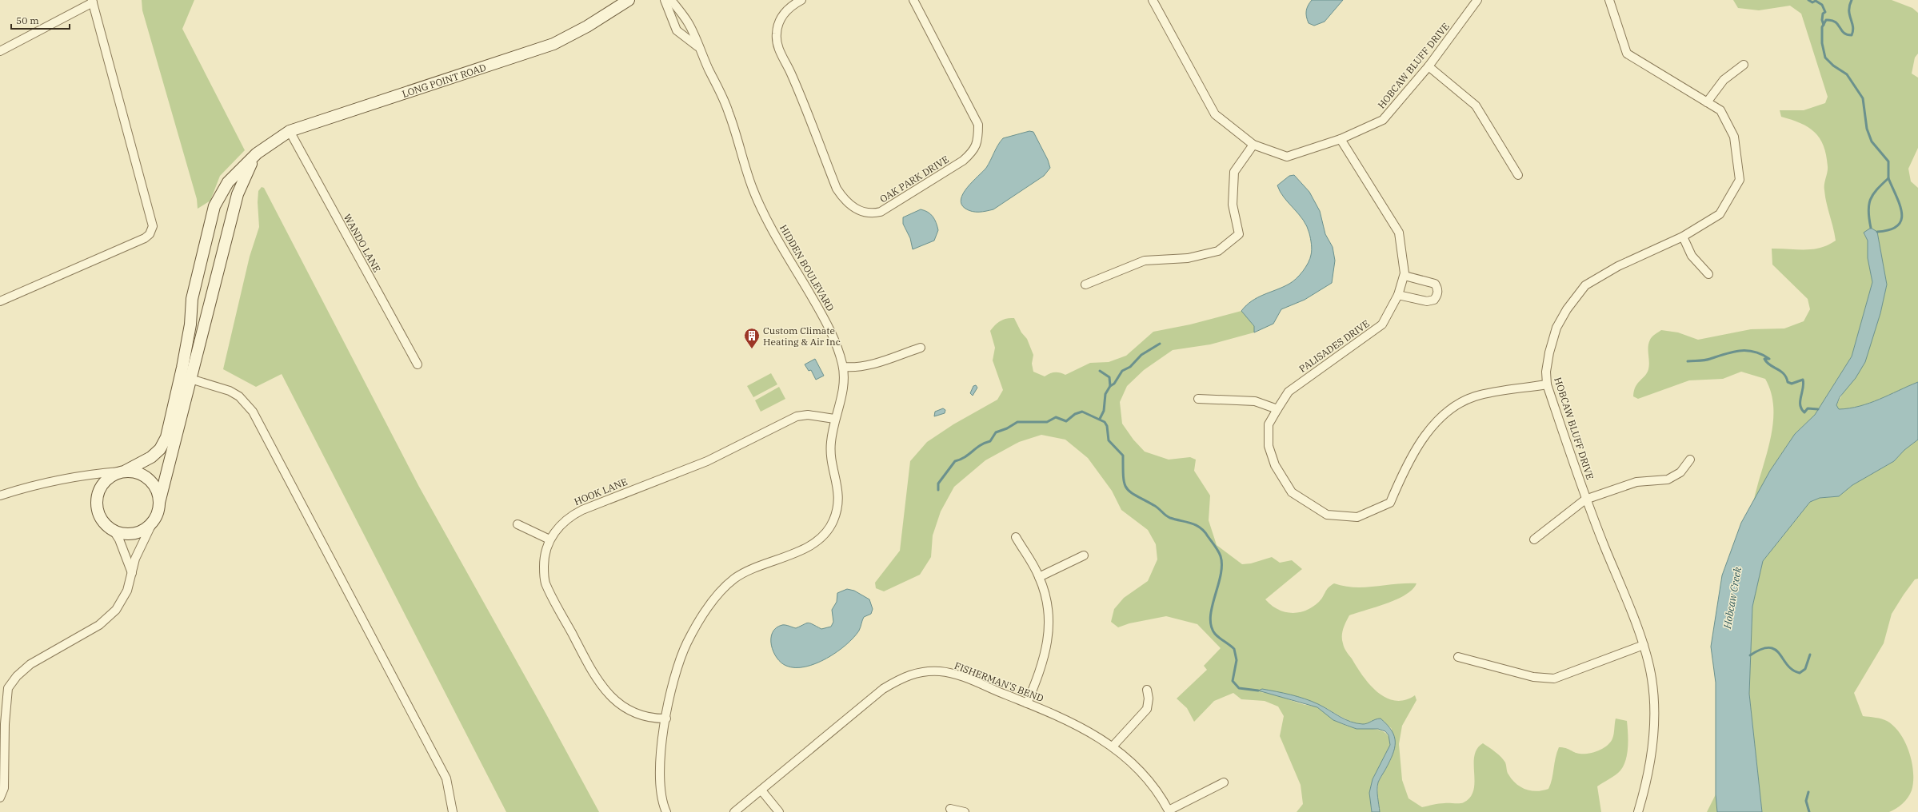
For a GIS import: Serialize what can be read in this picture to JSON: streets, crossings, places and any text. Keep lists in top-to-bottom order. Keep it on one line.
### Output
{"streets":{"main road":["LONG POINT ROAD"],"street":["HOBCAW BLUFF DRIVE","OAK PARK DRIVE","WANDO LANE","HIDDEN BOULEVARD","PALISADES DRIVE","HOOK LANE","FISHERMAN'S BEND"]},"crossings":[["HOBCAW BLUFF DRIVE","PALISADES DRIVE"],["LONG POINT ROAD","WANDO LANE"],["HIDDEN BOULEVARD","HOOK LANE"]],"water":["Hobcaw Creek"],"places":{"building":["Custom Climate Heating & Air Inc"]},"scale_bar":"50 m"}
